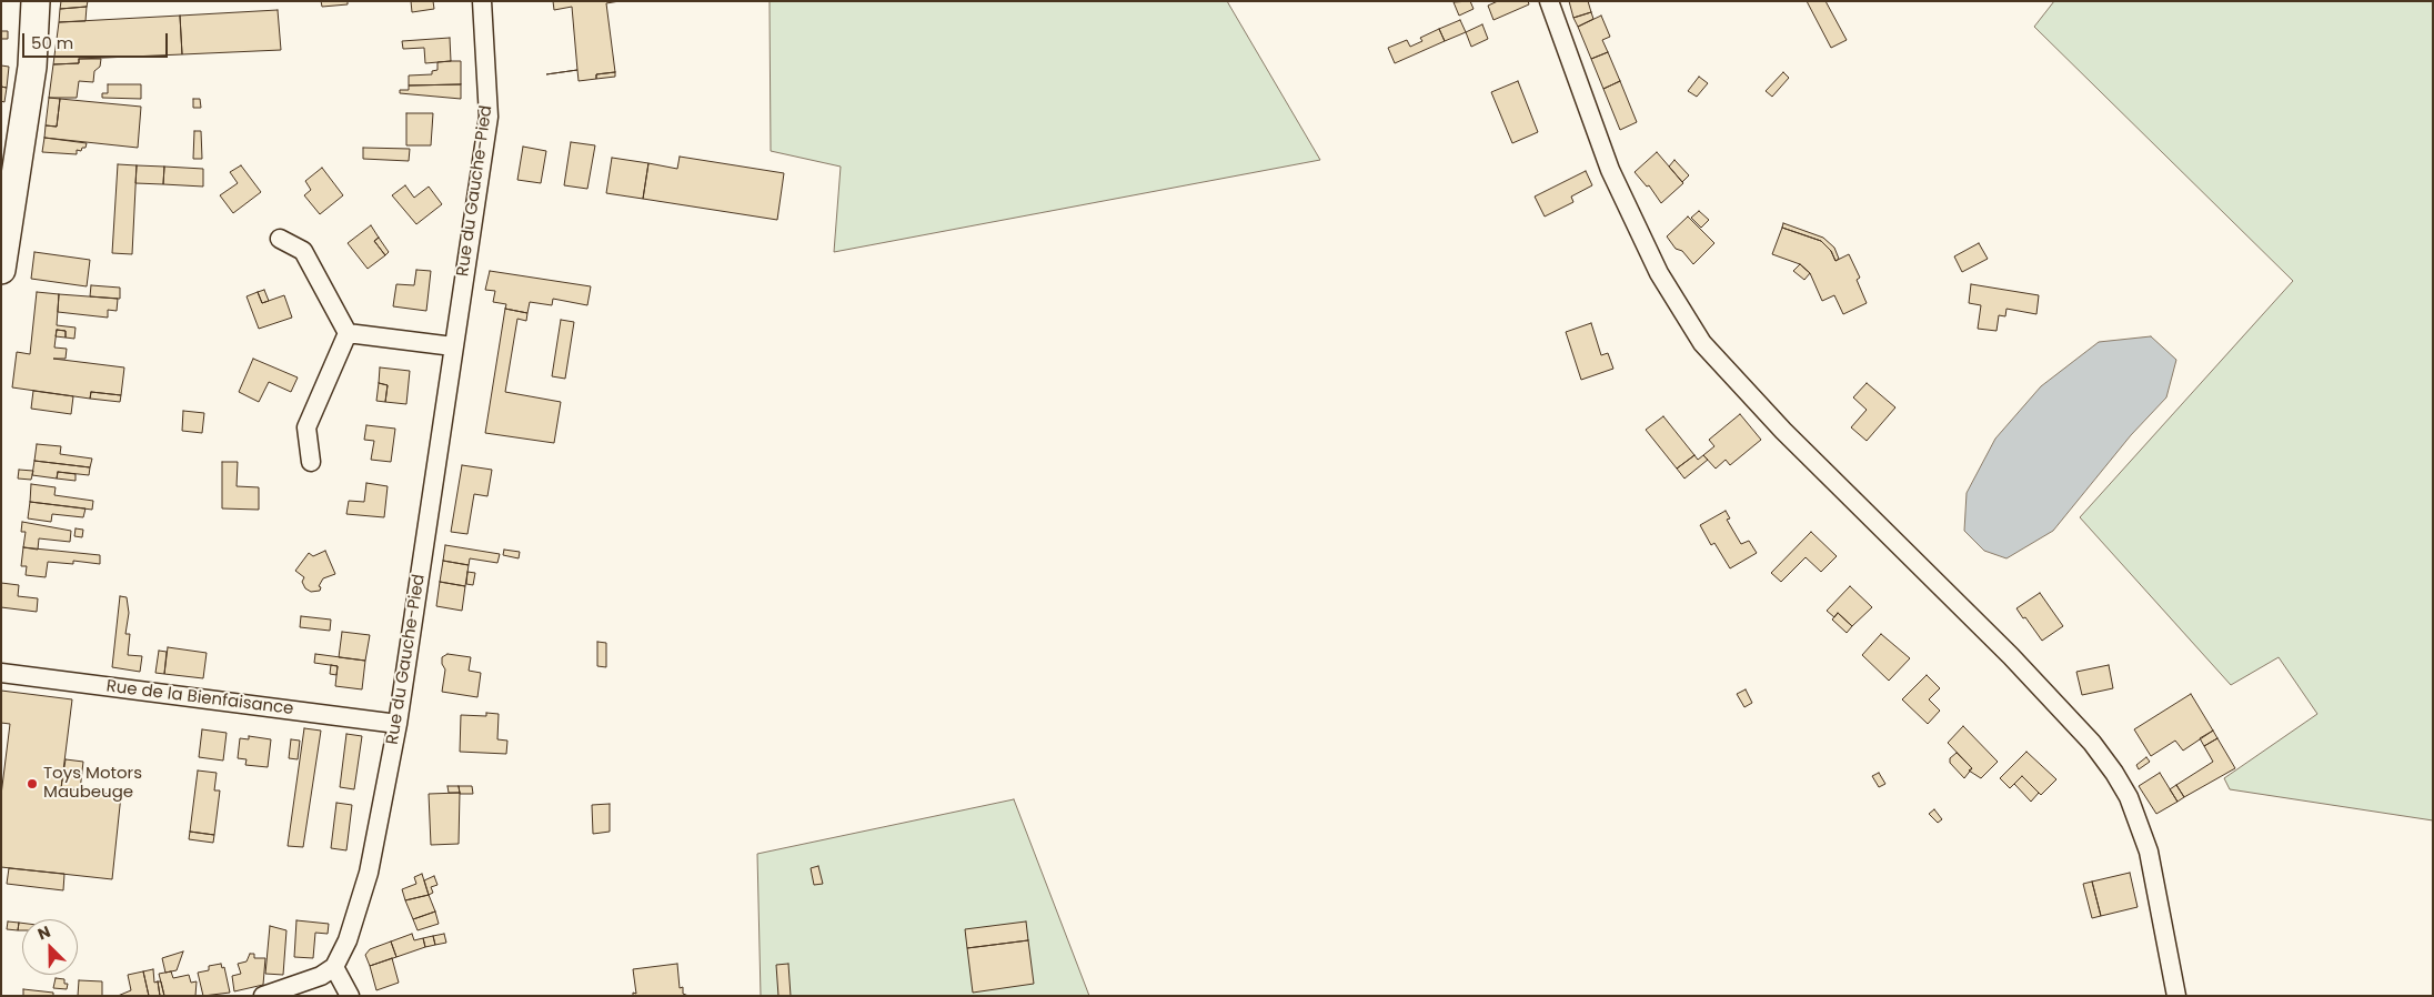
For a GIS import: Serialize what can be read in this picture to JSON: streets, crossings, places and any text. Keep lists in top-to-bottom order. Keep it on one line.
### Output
{"streets":{"street":["Rue du Gauche-Pied","Rue de la Bienfaisance"]},"crossings":[["Rue du Gauche-Pied","Rue de la Bienfaisance"]],"places":["Toys Motors Maubeuge"],"scale_bar":"50 m","north":"top left"}
